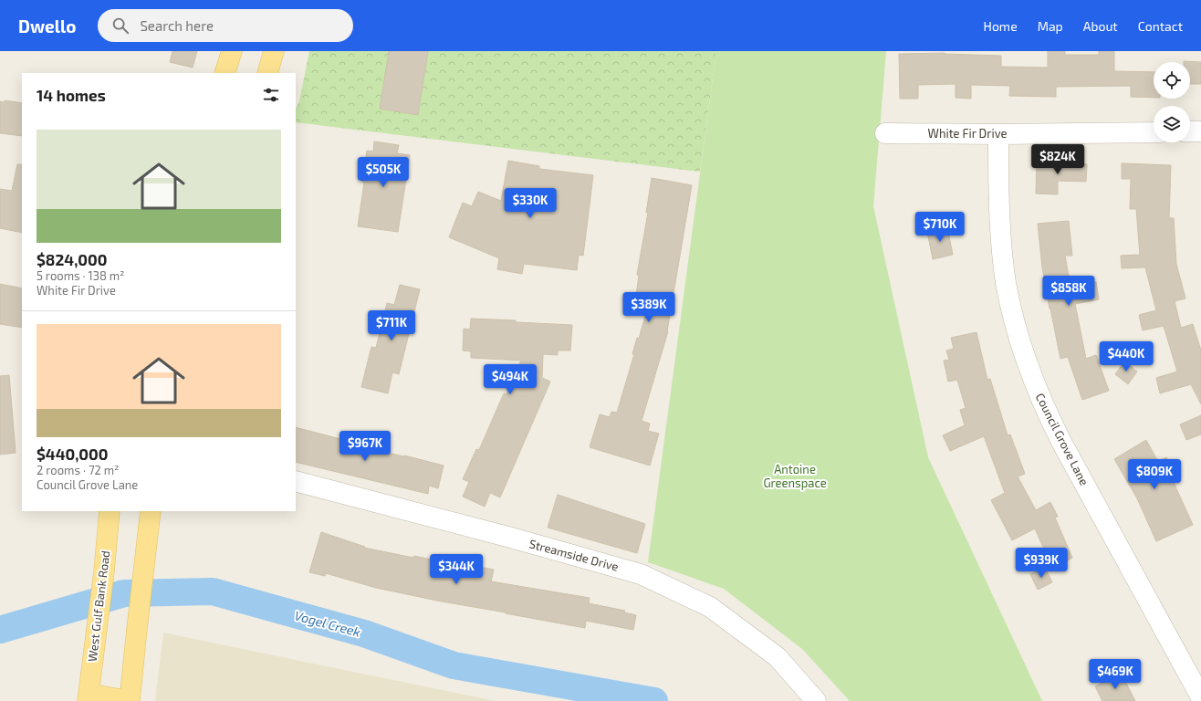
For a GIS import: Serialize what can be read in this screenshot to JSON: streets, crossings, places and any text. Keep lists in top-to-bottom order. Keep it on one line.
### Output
{"streets":{"main road":["West Gulf Bank Road"],"street":["White Fir Drive","Council Grove Lane","Streamside Drive"]},"crossings":[["White Fir Drive","Council Grove Lane"]],"water":["Vogel Creek"],"parks":["Antoine Greenspace"],"page":{"header":"Dwello","search":"Search here","nav":["Home","Map","About","Contact"],"heading":"14 homes","list":[{"name":"$824,000","note":"5 rooms · 138 m² · White Fir Drive"},{"name":"$440,000","note":"2 rooms · 72 m² · Council Grove Lane"}],"price":["$824K","$505K","$330K","$710K","$858K","$389K","$711K","$440K","$494K","$967K","$809K","$939K","$344K","$469K"]}}
